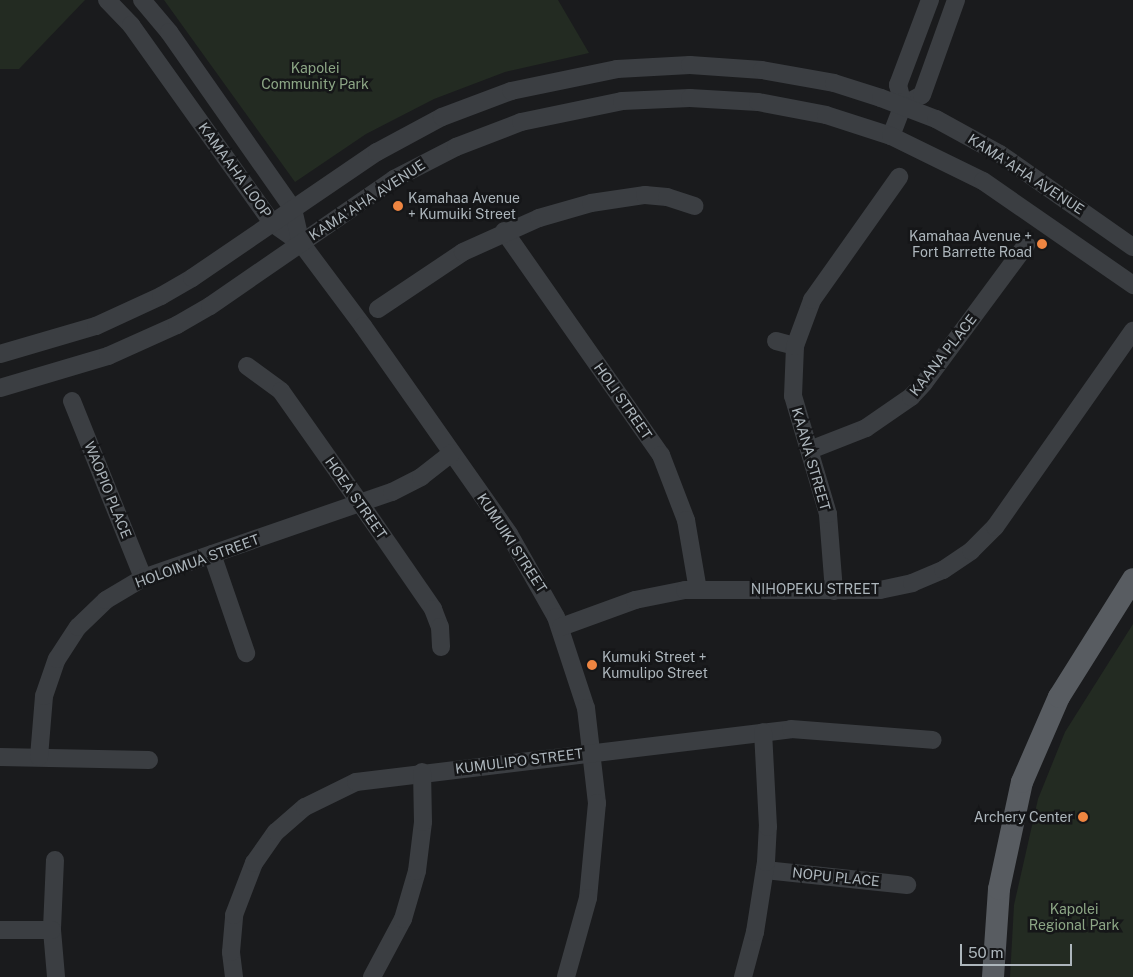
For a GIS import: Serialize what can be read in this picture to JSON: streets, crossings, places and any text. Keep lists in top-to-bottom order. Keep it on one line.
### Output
{"streets":{"street":["KAMAAHA LOOP","KAMA'AHA AVENUE","KAANA PLACE","HOLI STREET","KAANA STREET","WAOPIO PLACE","HOEA STREET","KUMUIKI STREET","HOLOIMUA STREET","NIHOPEKU STREET","KUMULIPO STREET","NOPU PLACE"]},"crossings":[["KAMAAHA LOOP","KAMA'AHA AVENUE"],["KAMAAHA LOOP","KUMUIKI STREET"],["KAMA'AHA AVENUE","KUMUIKI STREET"],["KAANA PLACE","KAANA STREET"],["HOLI STREET","NIHOPEKU STREET"],["KAANA STREET","NIHOPEKU STREET"],["WAOPIO PLACE","HOLOIMUA STREET"],["HOEA STREET","HOLOIMUA STREET"],["KUMUIKI STREET","HOLOIMUA STREET"],["KUMUIKI STREET","NIHOPEKU STREET"],["KUMUIKI STREET","KUMULIPO STREET"]],"parks":["Kapolei Community Park","Kapolei Regional Park"],"places":["Kamahaa Avenue + Kumuiki Street","Kamahaa Avenue + Fort Barrette Road","Kumuki Street + Kumulipo Street","Archery Center"],"scale_bar":"50 m"}
